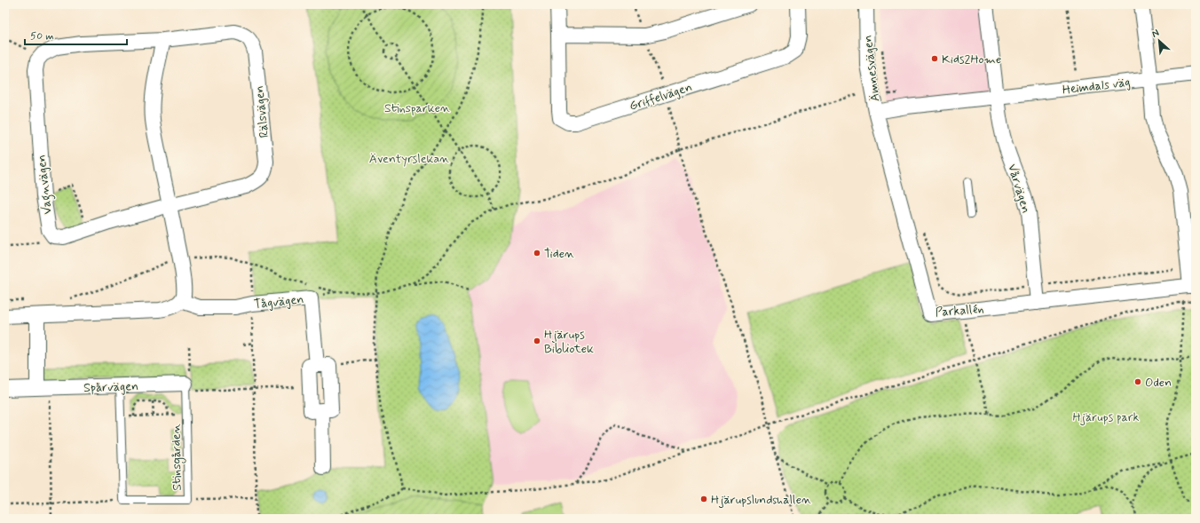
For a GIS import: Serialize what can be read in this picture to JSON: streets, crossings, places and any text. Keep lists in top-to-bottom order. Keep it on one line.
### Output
{"streets":{"street":["Ämnesvägen","Heimdals väg","Griffelvägen","Rälsvägen","Vagnvägen","Vårvägen","Tågvägen","Parkallén","Spårvägen"],"lane":["Stinsgården"]},"crossings":[["Ämnesvägen","Heimdals väg"],["Ämnesvägen","Parkallén"],["Heimdals väg","Vårvägen"],["Heimdals väg","Parkallén"],["Rälsvägen","Vagnvägen"],["Vårvägen","Parkallén"],["Spårvägen","Stinsgården"]],"parks":["Stinsparken","Äventyrslekan","Hjärups park"],"places":["Kids2Home","Tiden","Hjärups Bibliotek","Oden","Hjärupslundshallen"],"scale_bar":"50 m","north":"top left"}
